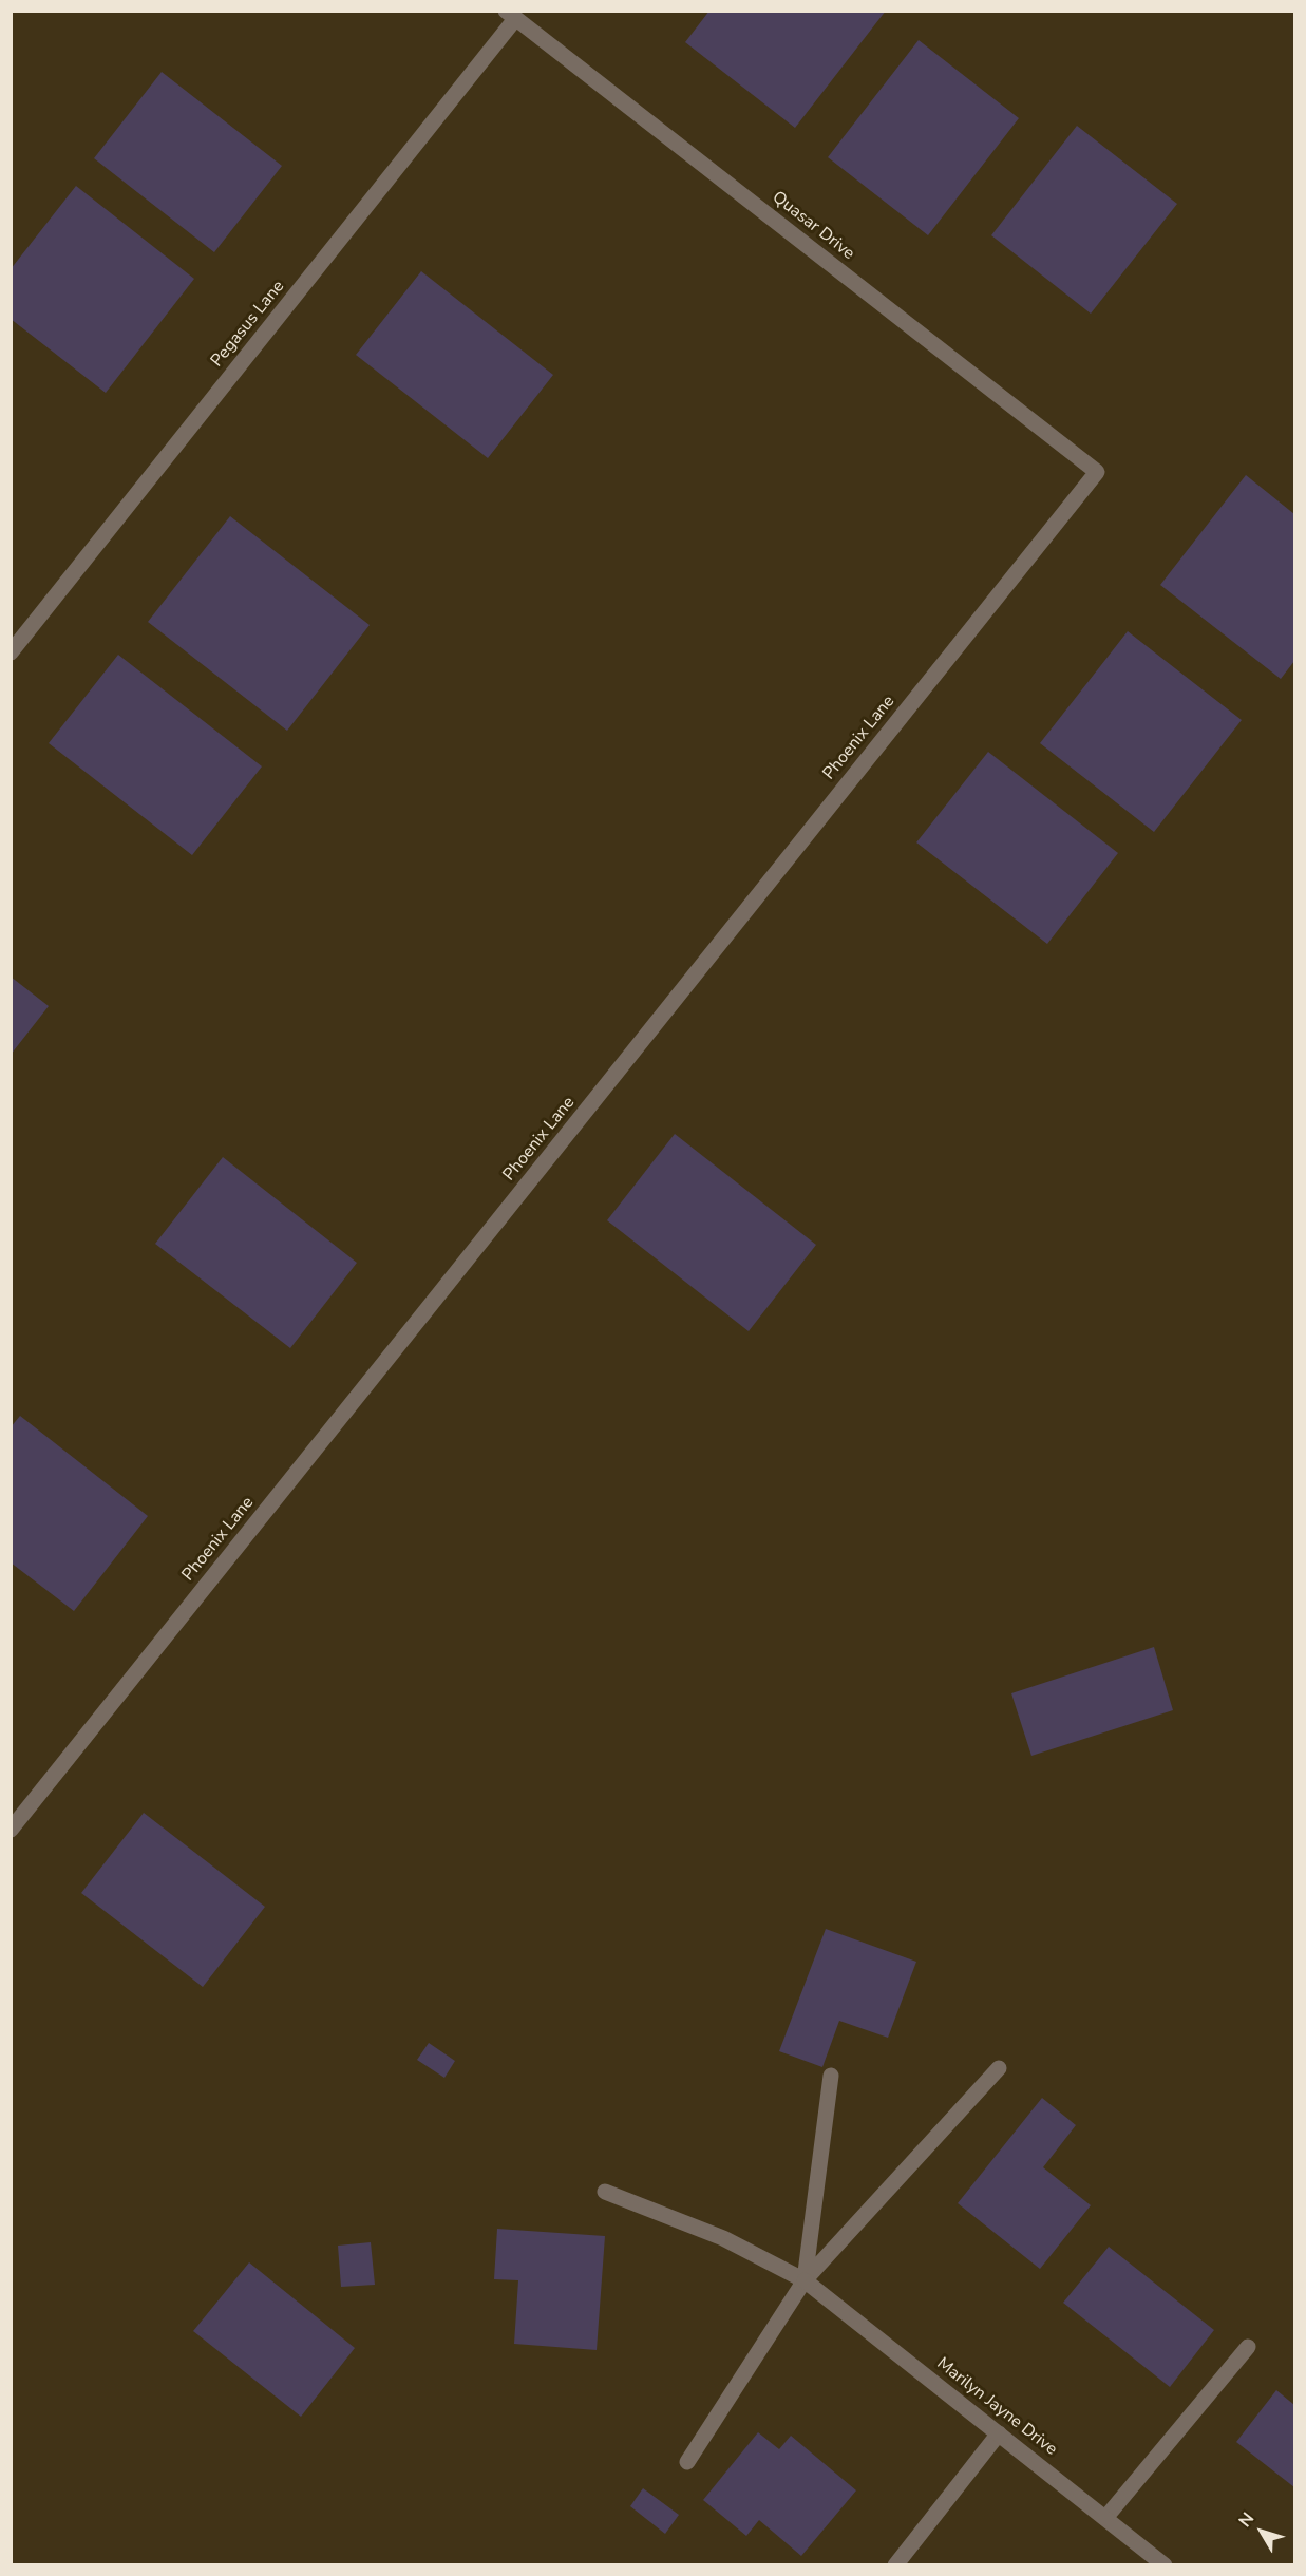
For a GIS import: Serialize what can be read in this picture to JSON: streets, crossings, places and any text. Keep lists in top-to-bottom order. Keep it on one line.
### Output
{"streets":{"street":["Quasar Drive","Pegasus Lane","Phoenix Lane","Marilyn Jayne Drive"]},"crossings":[["Quasar Drive","Pegasus Lane"],["Quasar Drive","Phoenix Lane"]],"north":"top left"}
